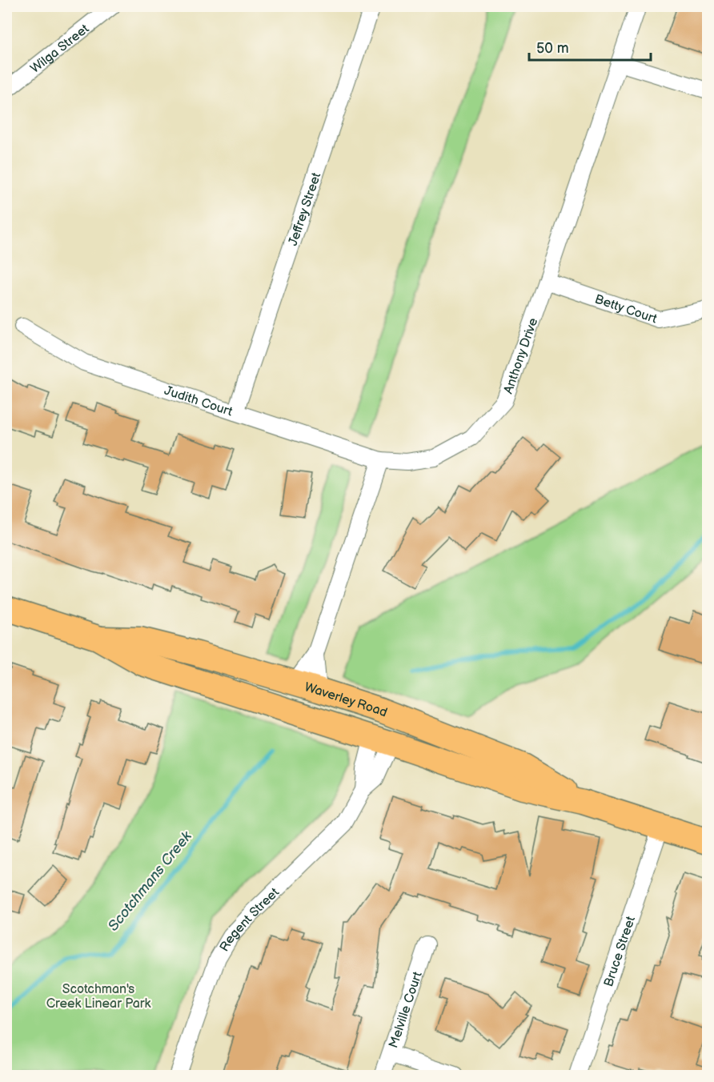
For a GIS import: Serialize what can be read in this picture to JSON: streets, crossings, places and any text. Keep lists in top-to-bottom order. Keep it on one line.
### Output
{"streets":{"main road":["Waverley Road"],"street":["Wilga Street","Jeffrey Street","Betty Court","Anthony Drive","Judith Court","Regent Street","Bruce Street","Melville Court"]},"crossings":[["Jeffrey Street","Judith Court"],["Betty Court","Anthony Drive"],["Anthony Drive","Judith Court"],["Waverley Road","Regent Street"],["Waverley Road","Bruce Street"]],"water":["Scotchmans Creek"],"parks":["Scotchman's Creek Linear Park"],"scale_bar":"50 m"}
